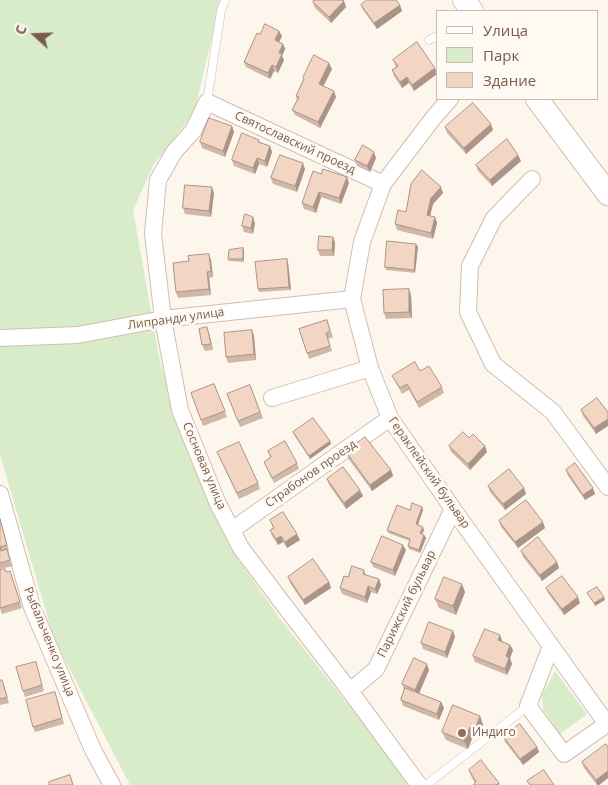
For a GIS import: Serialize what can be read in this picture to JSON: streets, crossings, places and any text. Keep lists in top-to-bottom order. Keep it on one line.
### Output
{"streets":{"street":["Святославский проезд","Липранди улица","Сосновая улица","Гераклейский бульвар","Страбонов проезд","Парижский бульвар","Рыбальченко улица"]},"crossings":[["Святославский проезд","Сосновая улица"],["Святославский проезд","Гераклейский бульвар"],["Липранди улица","Сосновая улица"],["Липранди улица","Гераклейский бульвар"],["Сосновая улица","Страбонов проезд"],["Сосновая улица","Парижский бульвар"],["Гераклейский бульвар","Страбонов проезд"],["Гераклейский бульвар","Парижский бульвар"]],"places":["Индиго"],"legend":["Улица","Парк","Здание"],"north":"left"}
